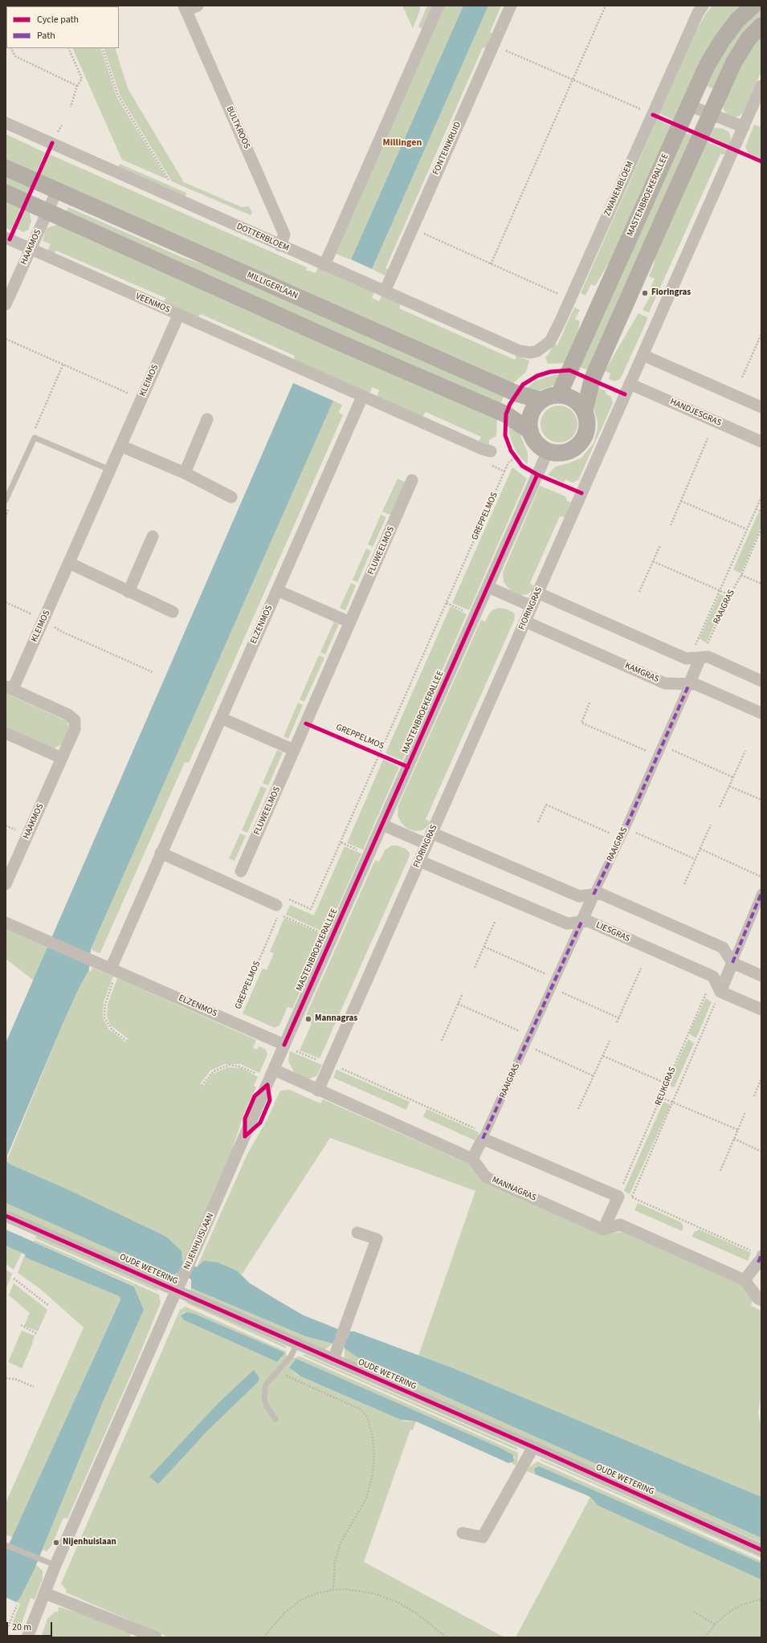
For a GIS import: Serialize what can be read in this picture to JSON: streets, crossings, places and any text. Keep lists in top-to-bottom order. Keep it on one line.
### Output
{"streets":{"main road":["MASTENBROEKERALLEE","MILLIGERLAAN"],"street":["BULTKROOS","FONTEINKRUID","ZWANENBLOEM","DOTTERBLOEM","HAAKMOS","VEENMOS","KLEIMOS","HANDJESGRAS","FLUWEELMOS","RAAIGRAS","FIORINGRAS","ELZENMOS","KAMGRAS","LIESGRAS","MANNAGRAS","NIJENHUISLAAN","OUDE WETERING"],"path":["REUKGRAS"],"cycle path":["GREPPELMOS"]},"crossings":[["BULTKROOS","DOTTERBLOEM"],["FONTEINKRUID","DOTTERBLOEM"],["ZWANENBLOEM","DOTTERBLOEM"],["MASTENBROEKERALLEE","MILLIGERLAAN"],["MASTENBROEKERALLEE","GREPPELMOS"],["MASTENBROEKERALLEE","ELZENMOS"],["MASTENBROEKERALLEE","NIJENHUISLAAN"],["HAAKMOS","MILLIGERLAAN"],["HAAKMOS","VEENMOS"],["HAAKMOS","KLEIMOS"],["VEENMOS","KLEIMOS"],["VEENMOS","ELZENMOS"],["HANDJESGRAS","FIORINGRAS"],["GREPPELMOS","ELZENMOS"],["RAAIGRAS","KAMGRAS"],["RAAIGRAS","LIESGRAS"],["RAAIGRAS","MANNAGRAS"],["FIORINGRAS","KAMGRAS"],["FIORINGRAS","LIESGRAS"],["FIORINGRAS","MANNAGRAS"],["ELZENMOS","NIJENHUISLAAN"],["LIESGRAS","REUKGRAS"],["MANNAGRAS","NIJENHUISLAAN"],["NIJENHUISLAAN","OUDE WETERING"]],"districts":["Millingen"],"places":["Fioringras","Mannagras","Nijenhuislaan"],"legend":["Cycle path","Path"],"scale_bar":"20 m"}
